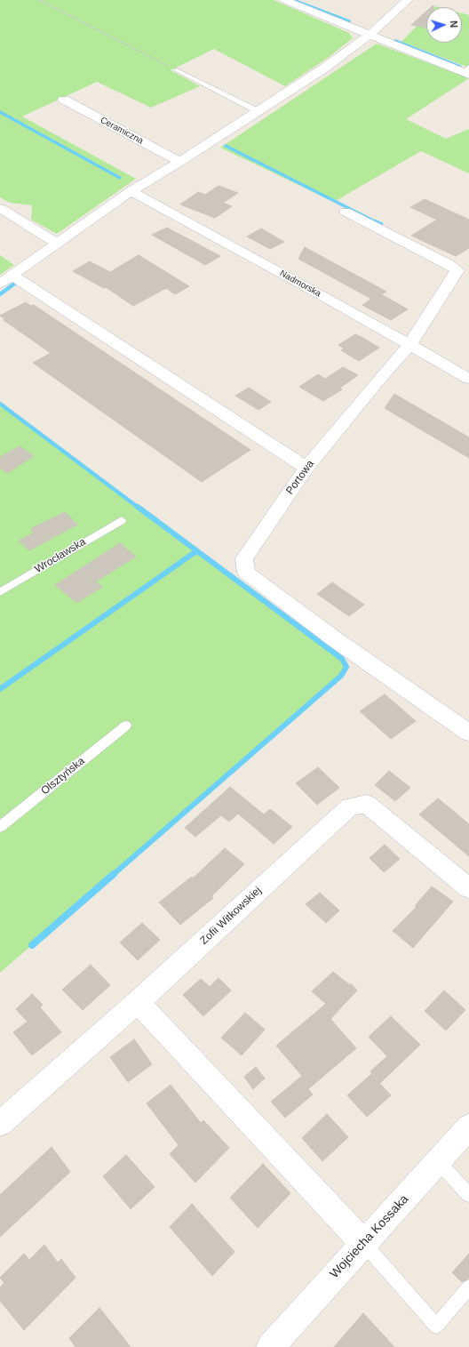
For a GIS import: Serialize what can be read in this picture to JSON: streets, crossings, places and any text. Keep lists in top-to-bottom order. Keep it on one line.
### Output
{"streets":{"street":["Ceramiczna","Nadmorska","Portowa","Zofii Witkowskiej","Wojciecha Kossaka"],"lane":["Wrocławska","Olsztyńska"]},"crossings":[["Nadmorska","Portowa"]],"north":"right"}
